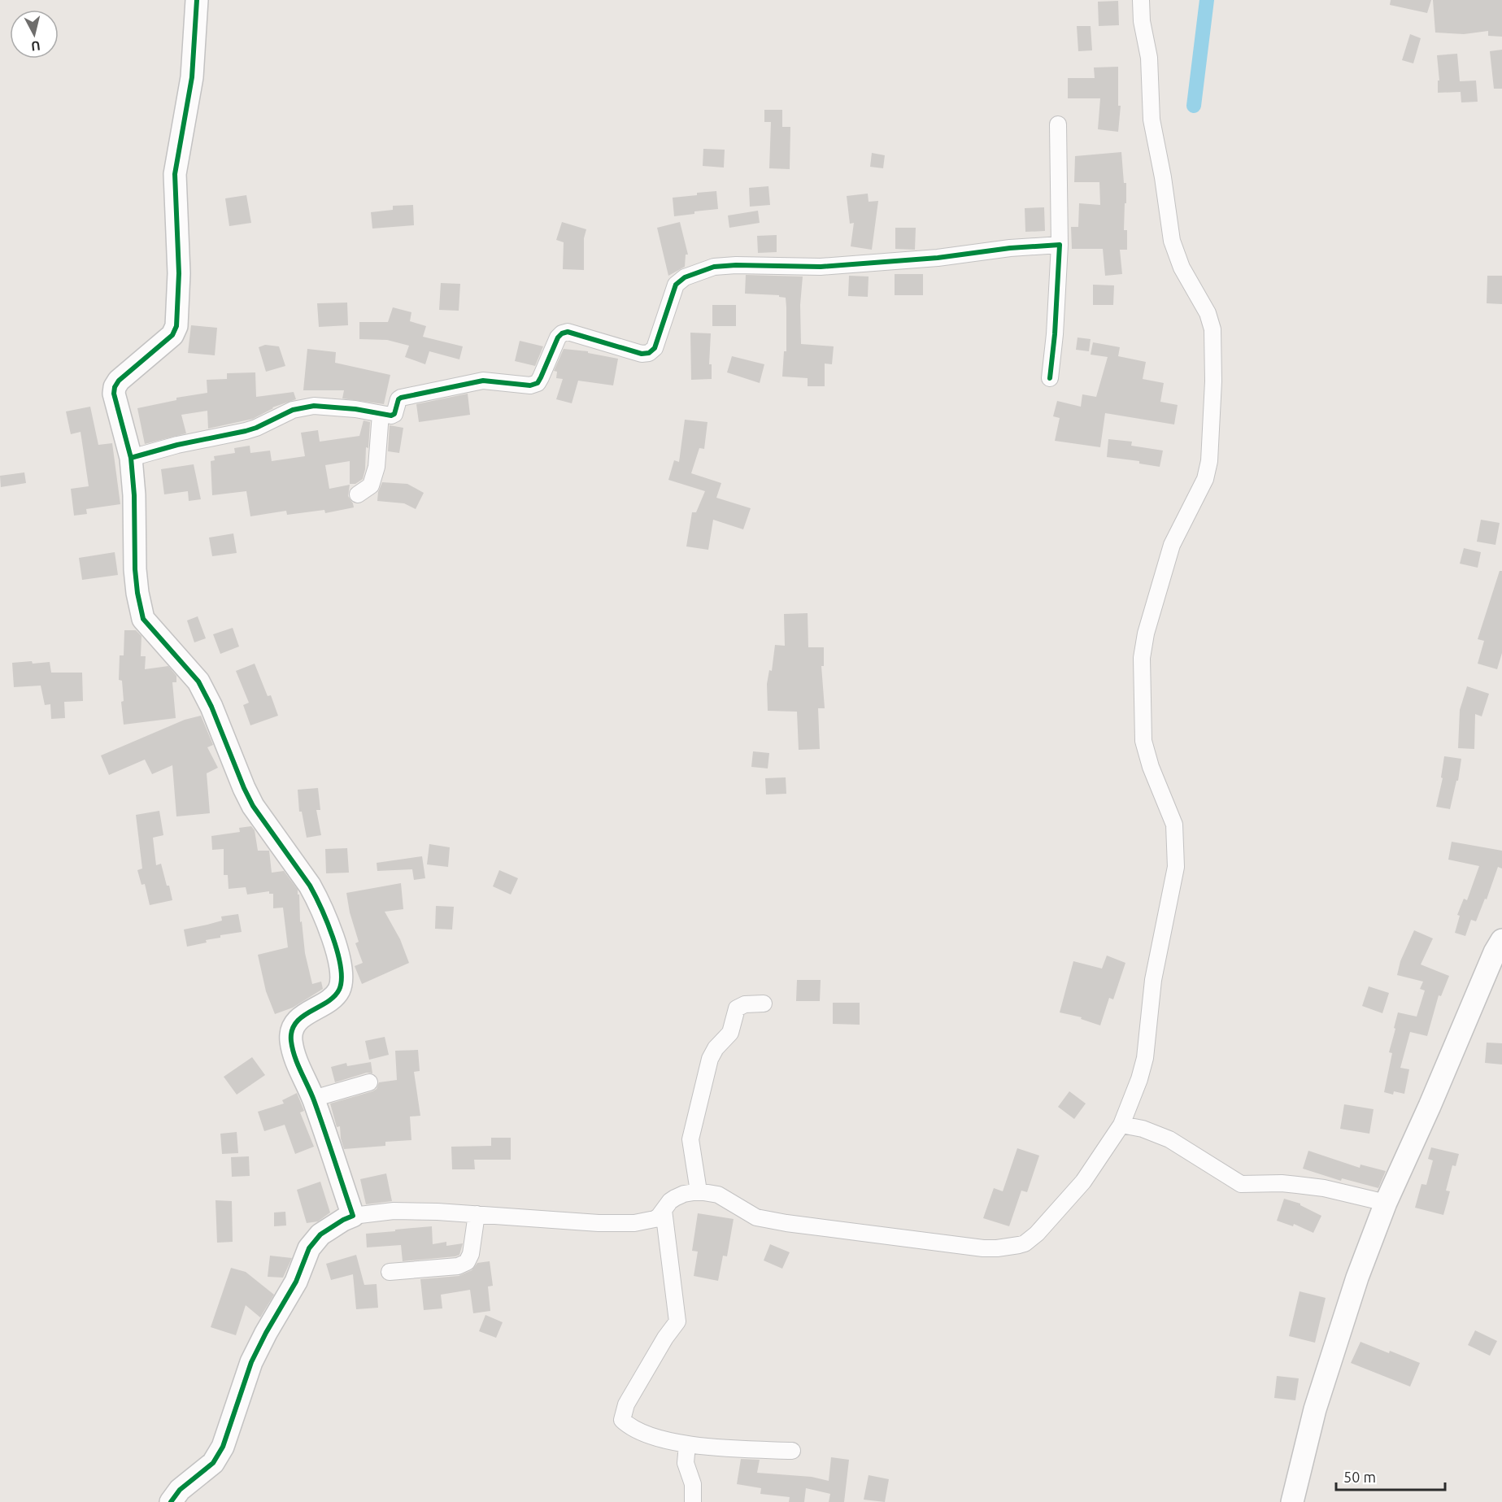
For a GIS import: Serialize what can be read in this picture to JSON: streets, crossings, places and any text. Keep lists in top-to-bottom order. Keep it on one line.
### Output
{"scale_bar":"50 m","north":"bottom"}
